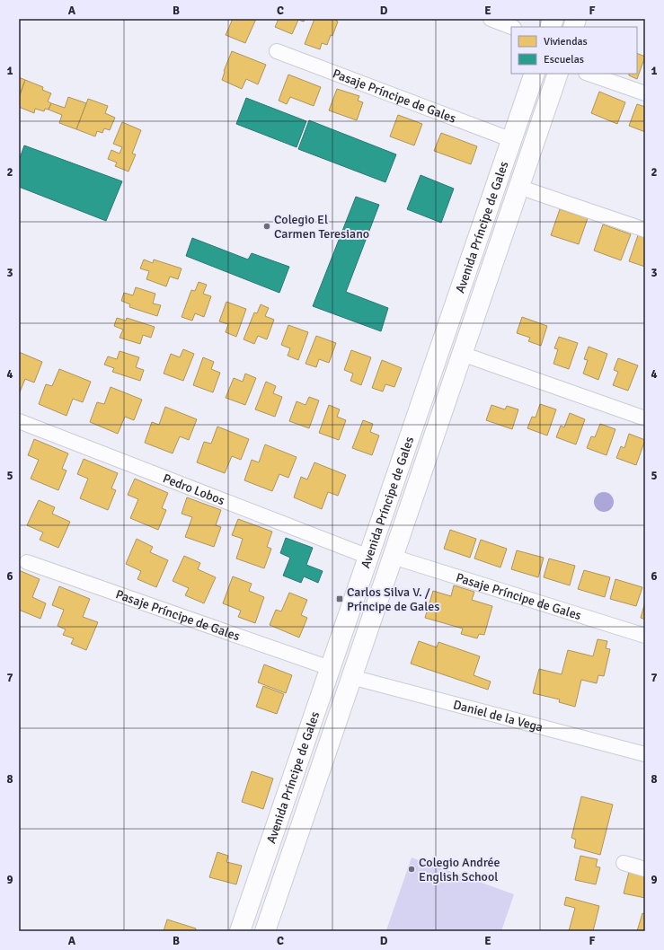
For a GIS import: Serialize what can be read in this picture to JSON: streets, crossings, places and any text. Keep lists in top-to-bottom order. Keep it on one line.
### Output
{"streets":{"main road":["Avenida Príncipe de Gales"],"street":["Pasaje Príncipe de Gales","Pedro Lobos","Daniel de la Vega"]},"crossings":[["Pasaje Príncipe de Gales","Avenida Príncipe de Gales"],["Avenida Príncipe de Gales","Pedro Lobos"],["Avenida Príncipe de Gales","Daniel de la Vega"]],"places":{"other":["Colegio El Carmen Teresiano","Colegio Andrée English School"],"transit":["Carlos Silva V. / Príncipe de Gales"]},"legend":["Viviendas","Escuelas"],"grid":{"columns":["A","B","C","D","E","F"],"rows":["1","2","3","4","5","6","7","8","9"]}}
